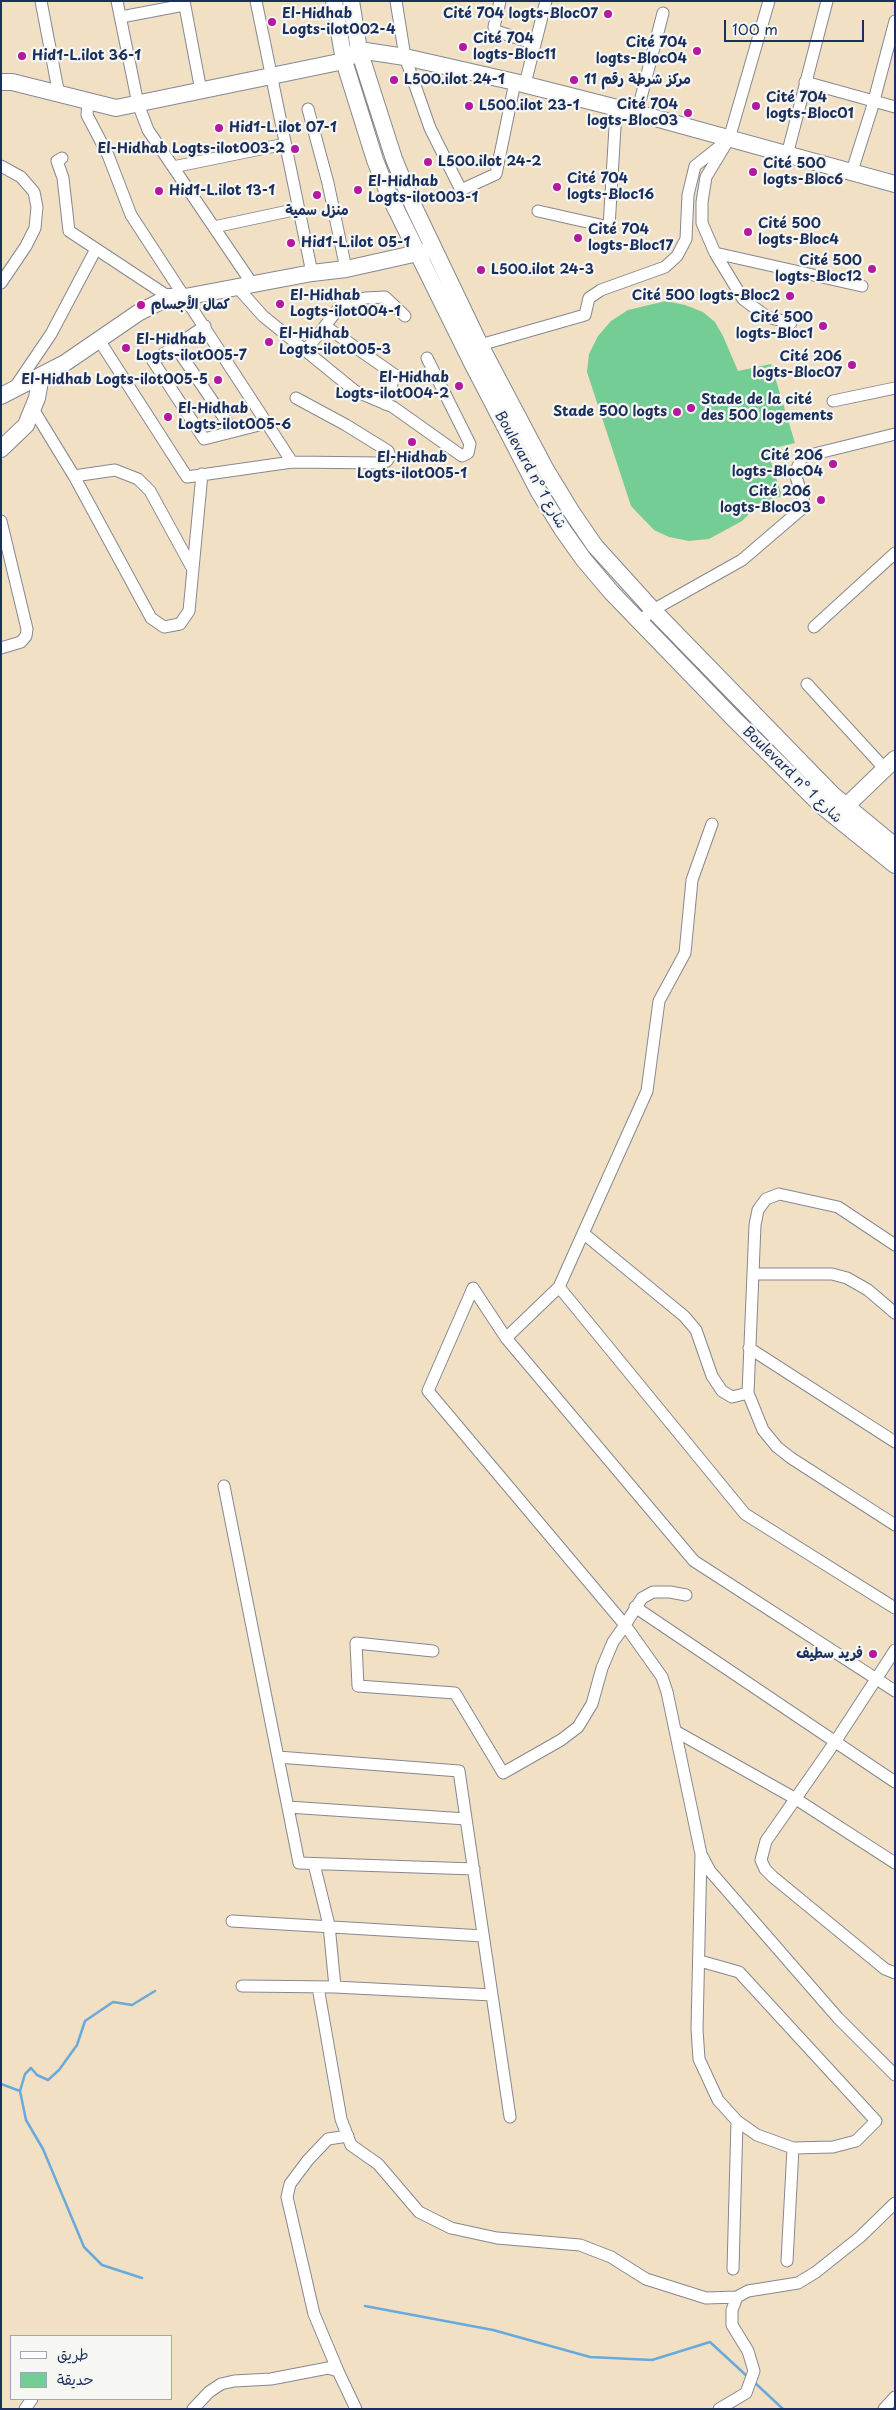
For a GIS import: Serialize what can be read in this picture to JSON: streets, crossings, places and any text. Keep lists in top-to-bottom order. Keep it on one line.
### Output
{"streets":{"main road":["Boulevard n° شارع 1"]},"places":["Cité 704 logts-Bloc07","El-Hidhab Logts-ilot002-4","Cité 704 logts-Bloc11","Cité 704 logts-Bloc04","Hid1-L.ilot 36-1","L500.ilot 24-1","مركز شرطة رقم 11","L500.ilot 23-1","Cité 704 logts-Bloc01","Cité 704 logts-Bloc03","Hid1-L.ilot 07-1","El-Hidhab Logts-ilot003-2","L500.ilot 24-2","Cité 500 logts-Bloc6","Cité 704 logts-Bloc16","El-Hidhab Logts-ilot003-1","Hid1-L.ilot 13-1","منزل سمية","Cité 500 logts-Bloc4","Cité 704 logts-Bloc17","Hid1-L.ilot 05-1","Cité 500 logts-Bloc12","L500.ilot 24-3","Cité 500 logts-Bloc2","El-Hidhab Logts-ilot004-1","كمال الأجسام","Cité 500 logts-Bloc1","El-Hidhab Logts-ilot005-3","El-Hidhab Logts-ilot005-7","Cité 206 logts-Bloc07","El-Hidhab Logts-ilot005-5","El-Hidhab Logts-ilot004-2","Stade de la cité des 500 logements","Stade 500 logts","El-Hidhab Logts-ilot005-6","El-Hidhab Logts-ilot005-1","Cité 206 logts-Bloc04","Cité 206 logts-Bloc03","فريد سطيف"],"legend":["طريق","حديقة"],"scale_bar":"100 m"}
